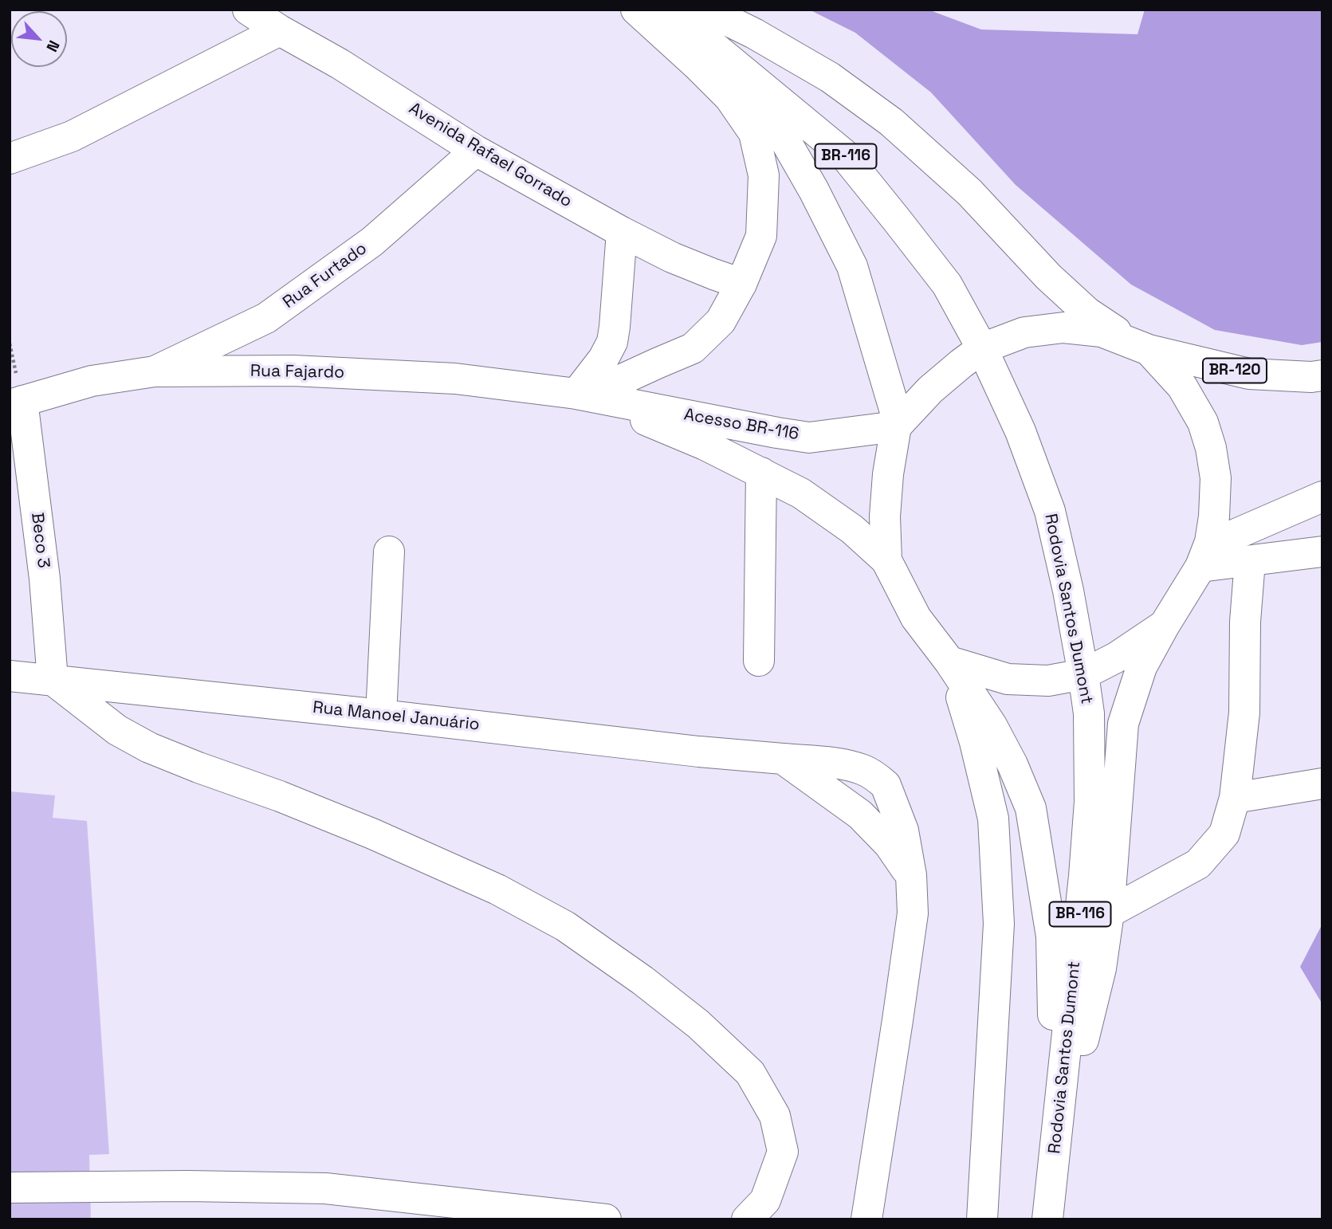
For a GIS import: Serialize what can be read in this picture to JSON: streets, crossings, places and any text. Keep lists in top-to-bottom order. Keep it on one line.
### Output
{"streets":{"main road":["Avenida Rafael Gorrado","BR-116","Rua Furtado","BR-120","Rua Fajardo","Acesso BR-116","Beco 3","Rodovia Santos Dumont","Rua Manoel Januário"]},"crossings":[["Avenida Rafael Gorrado","Rua Furtado"],["Rua Furtado","Rua Fajardo"],["Rua Fajardo","Acesso BR-116"],["Rua Fajardo","Beco 3"],["Beco 3","Rua Manoel Januário"]],"north":"bottom right"}
